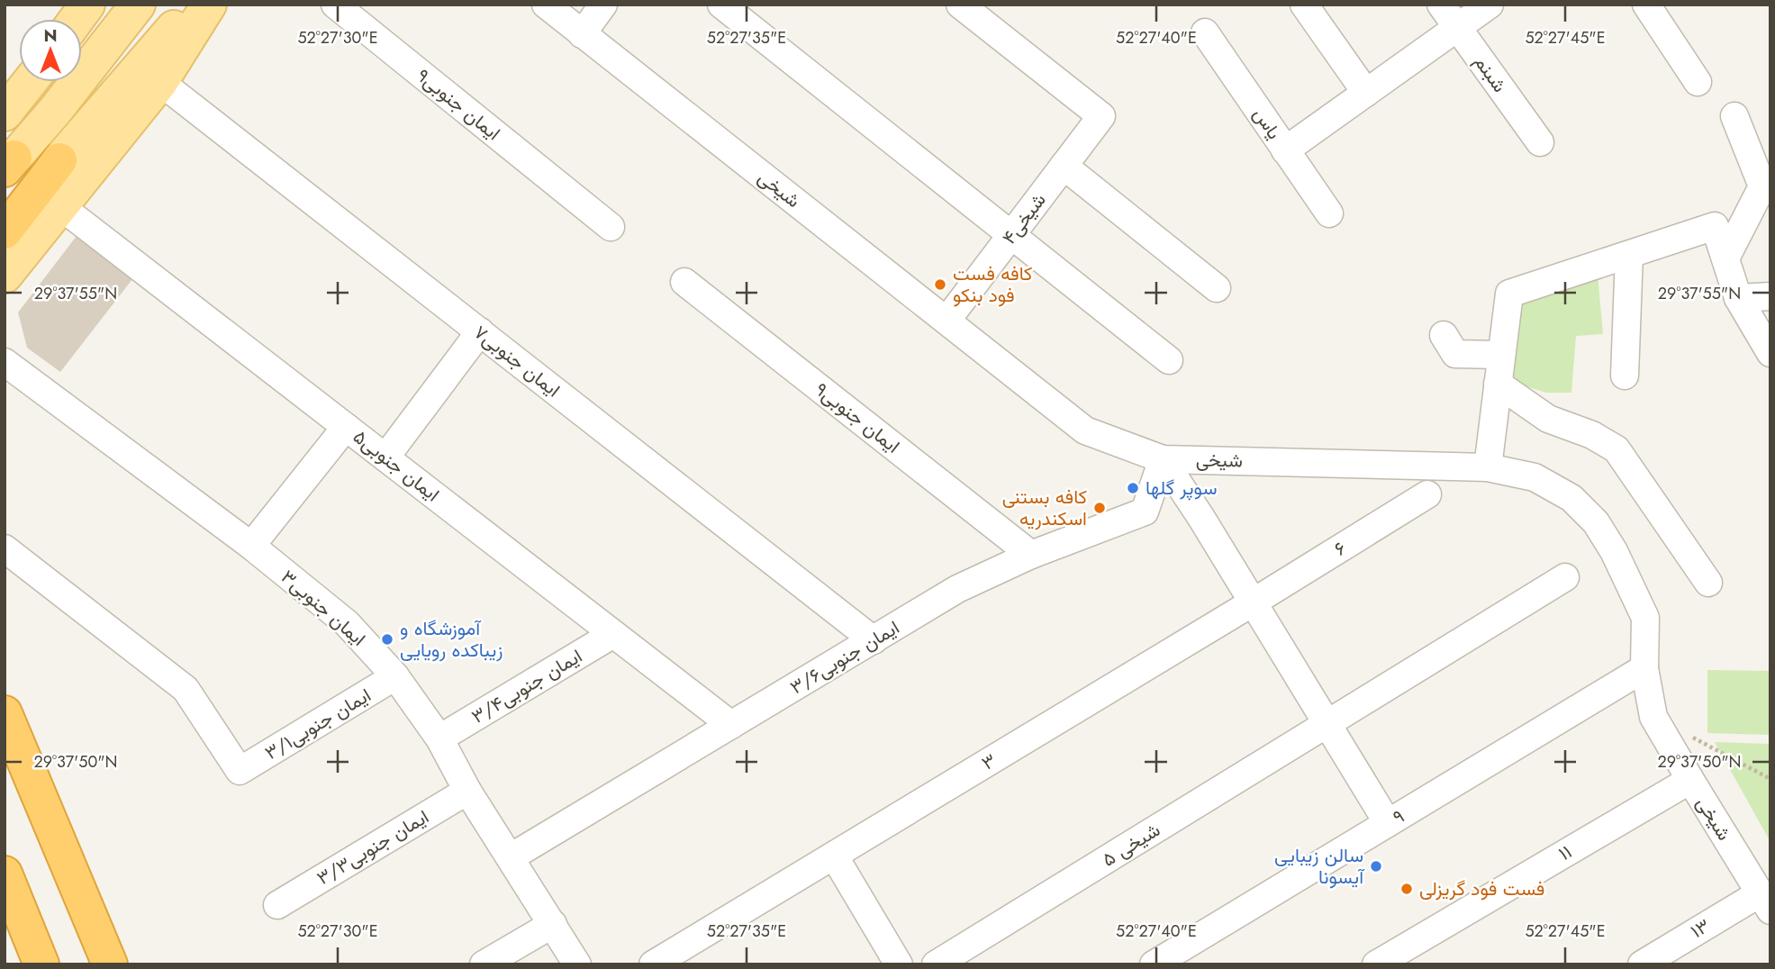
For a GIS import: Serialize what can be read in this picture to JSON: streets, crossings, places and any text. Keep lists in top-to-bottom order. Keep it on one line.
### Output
{"streets":{"street":["شبنم","ایمان جنوبی۹","یاس","شیخی","شیخی۴","ایمان جنوبی۷","ایمان جنوبی۵","۶","ایمان جنوبی۳","ایمان جنوبی۳/۶","ایمان جنوبی۳/۴","ایمان جنوبی۳/۱","۳","۹","شیخی ۵","ایمان جنوبی۳/۳","۱۱","۱۳"]},"crossings":[["ایمان جنوبی۹","ایمان جنوبی۳/۶"],["شیخی","شیخی۴"],["شیخی","ایمان جنوبی۳/۶"],["شیخی","۹"],["شیخی","۱۱"],["شیخی","۱۳"],["ایمان جنوبی۷","ایمان جنوبی۳/۶"],["ایمان جنوبی۵","ایمان جنوبی۳/۶"],["ایمان جنوبی۵","ایمان جنوبی۳/۴"],["۶","۳"],["ایمان جنوبی۳","ایمان جنوبی۳/۶"],["ایمان جنوبی۳","ایمان جنوبی۳/۴"],["ایمان جنوبی۳","ایمان جنوبی۳/۱"],["ایمان جنوبی۳","ایمان جنوبی۳/۳"]],"places":["کافه فست فود بنکو","سوپر گلها","کافه بستنی اسکندریه","آموزشگاه و زیباکده رویایی","سالن زیبایی آیسونا","فست فود گریزلی"],"north":"top","coordinates":["52°27'30\"E","52°27'35\"E","52°27'40\"E","52°27'45\"E","29°37'55\"N","29°37'50\"N"]}
